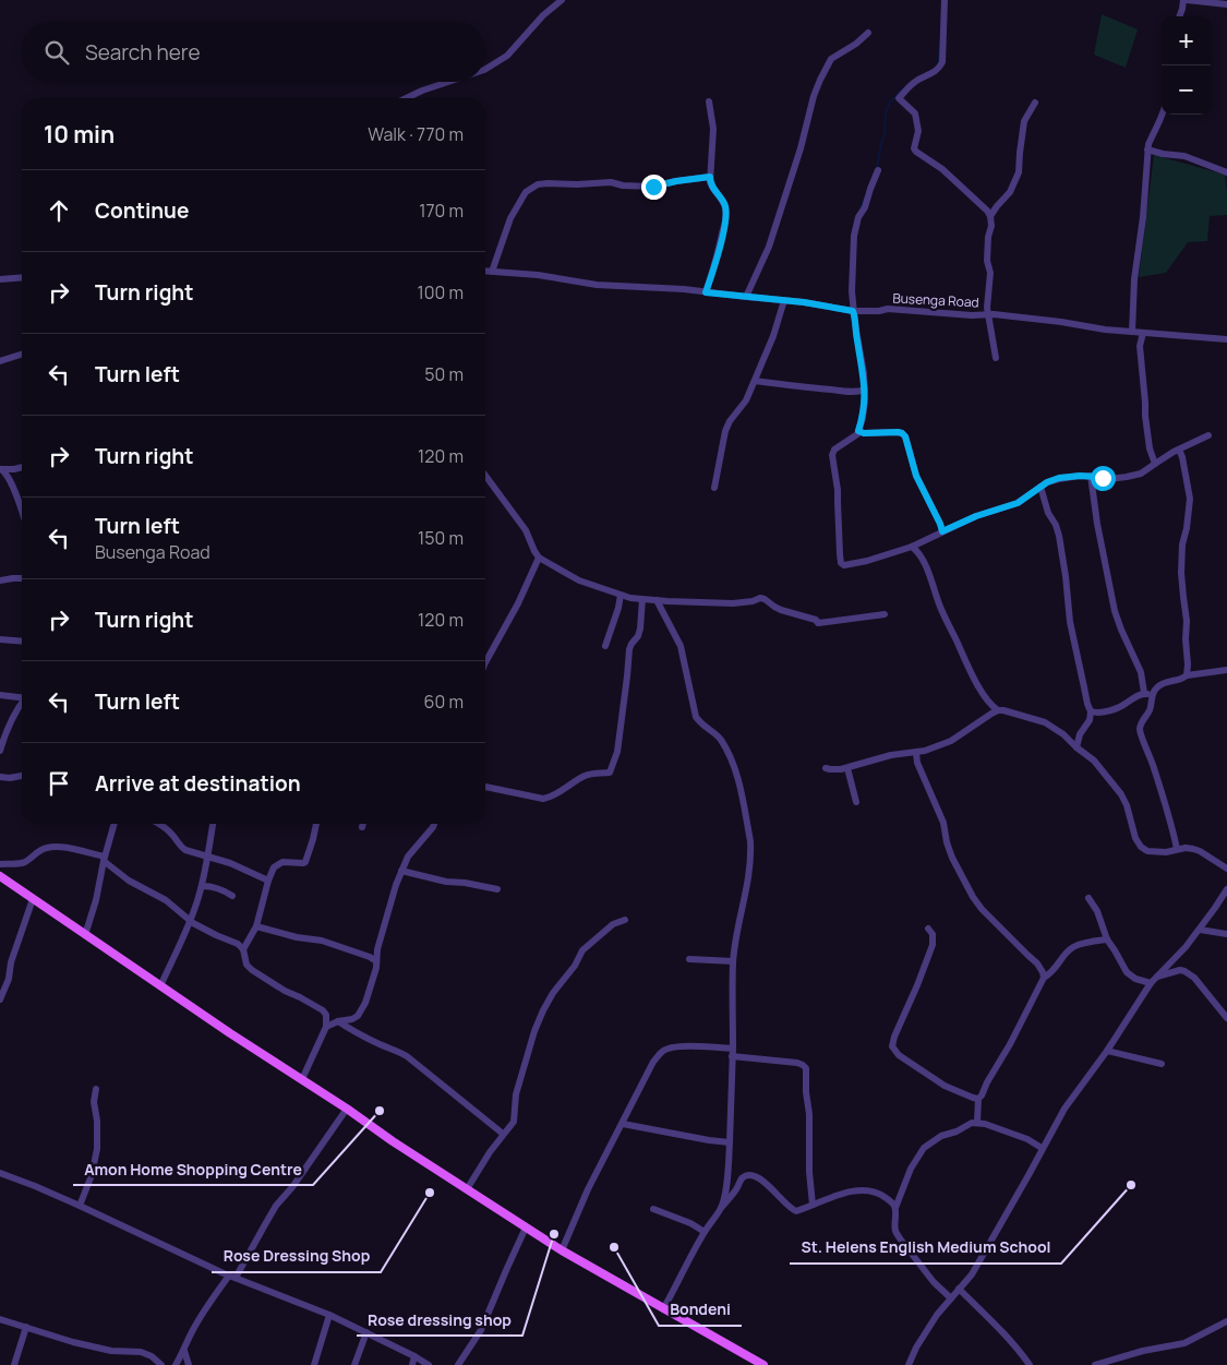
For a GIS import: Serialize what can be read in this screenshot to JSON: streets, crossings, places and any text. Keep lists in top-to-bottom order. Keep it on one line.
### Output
{"streets":{"street":["Busenga Road"]},"places":["Amon Home Shopping Centre","St. Helens English Medium School","Rose Dressing Shop","Rose dressing shop","Bondeni"],"page":{"map_buttons":["+","−"],"search":"Search here","heading":["10 min","Walk · 770 m"],"list":[["Continue","170 m"],["Turn right","100 m"],["Turn left","50 m"],["Turn right","120 m"],["Turn left","Busenga Road","150 m"],["Turn right","120 m"],["Turn left","60 m"],"Arrive at destination"]}}
